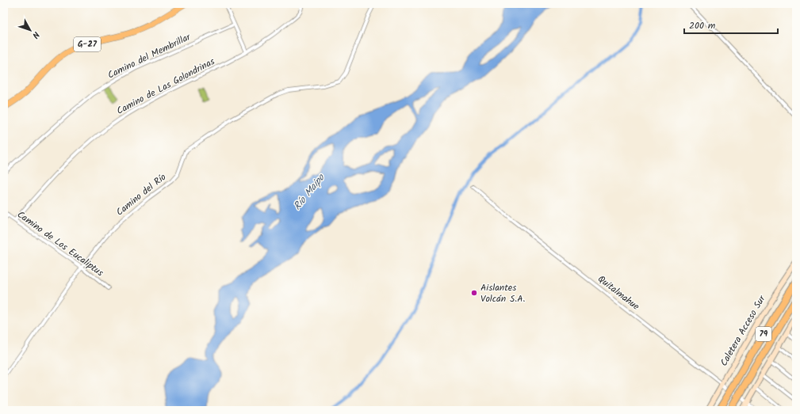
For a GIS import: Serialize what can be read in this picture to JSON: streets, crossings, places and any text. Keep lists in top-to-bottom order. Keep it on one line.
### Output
{"streets":{"highway":["79"],"main road":["G-27","Caletera Acceso Sur"],"street":["Camino del Membrillar","Camino de Las Golondrinas","Camino del Río","Camino de Los Eucaliptus","Quitalmahue"]},"crossings":[["Camino de Las Golondrinas","Camino de Los Eucaliptus"],["Camino del Río","Camino de Los Eucaliptus"],["Quitalmahue","Caletera Acceso Sur"]],"water":["Río Maipo"],"places":["Aislantes Volcán S.A."],"scale_bar":"200 m","north":"bottom right"}
